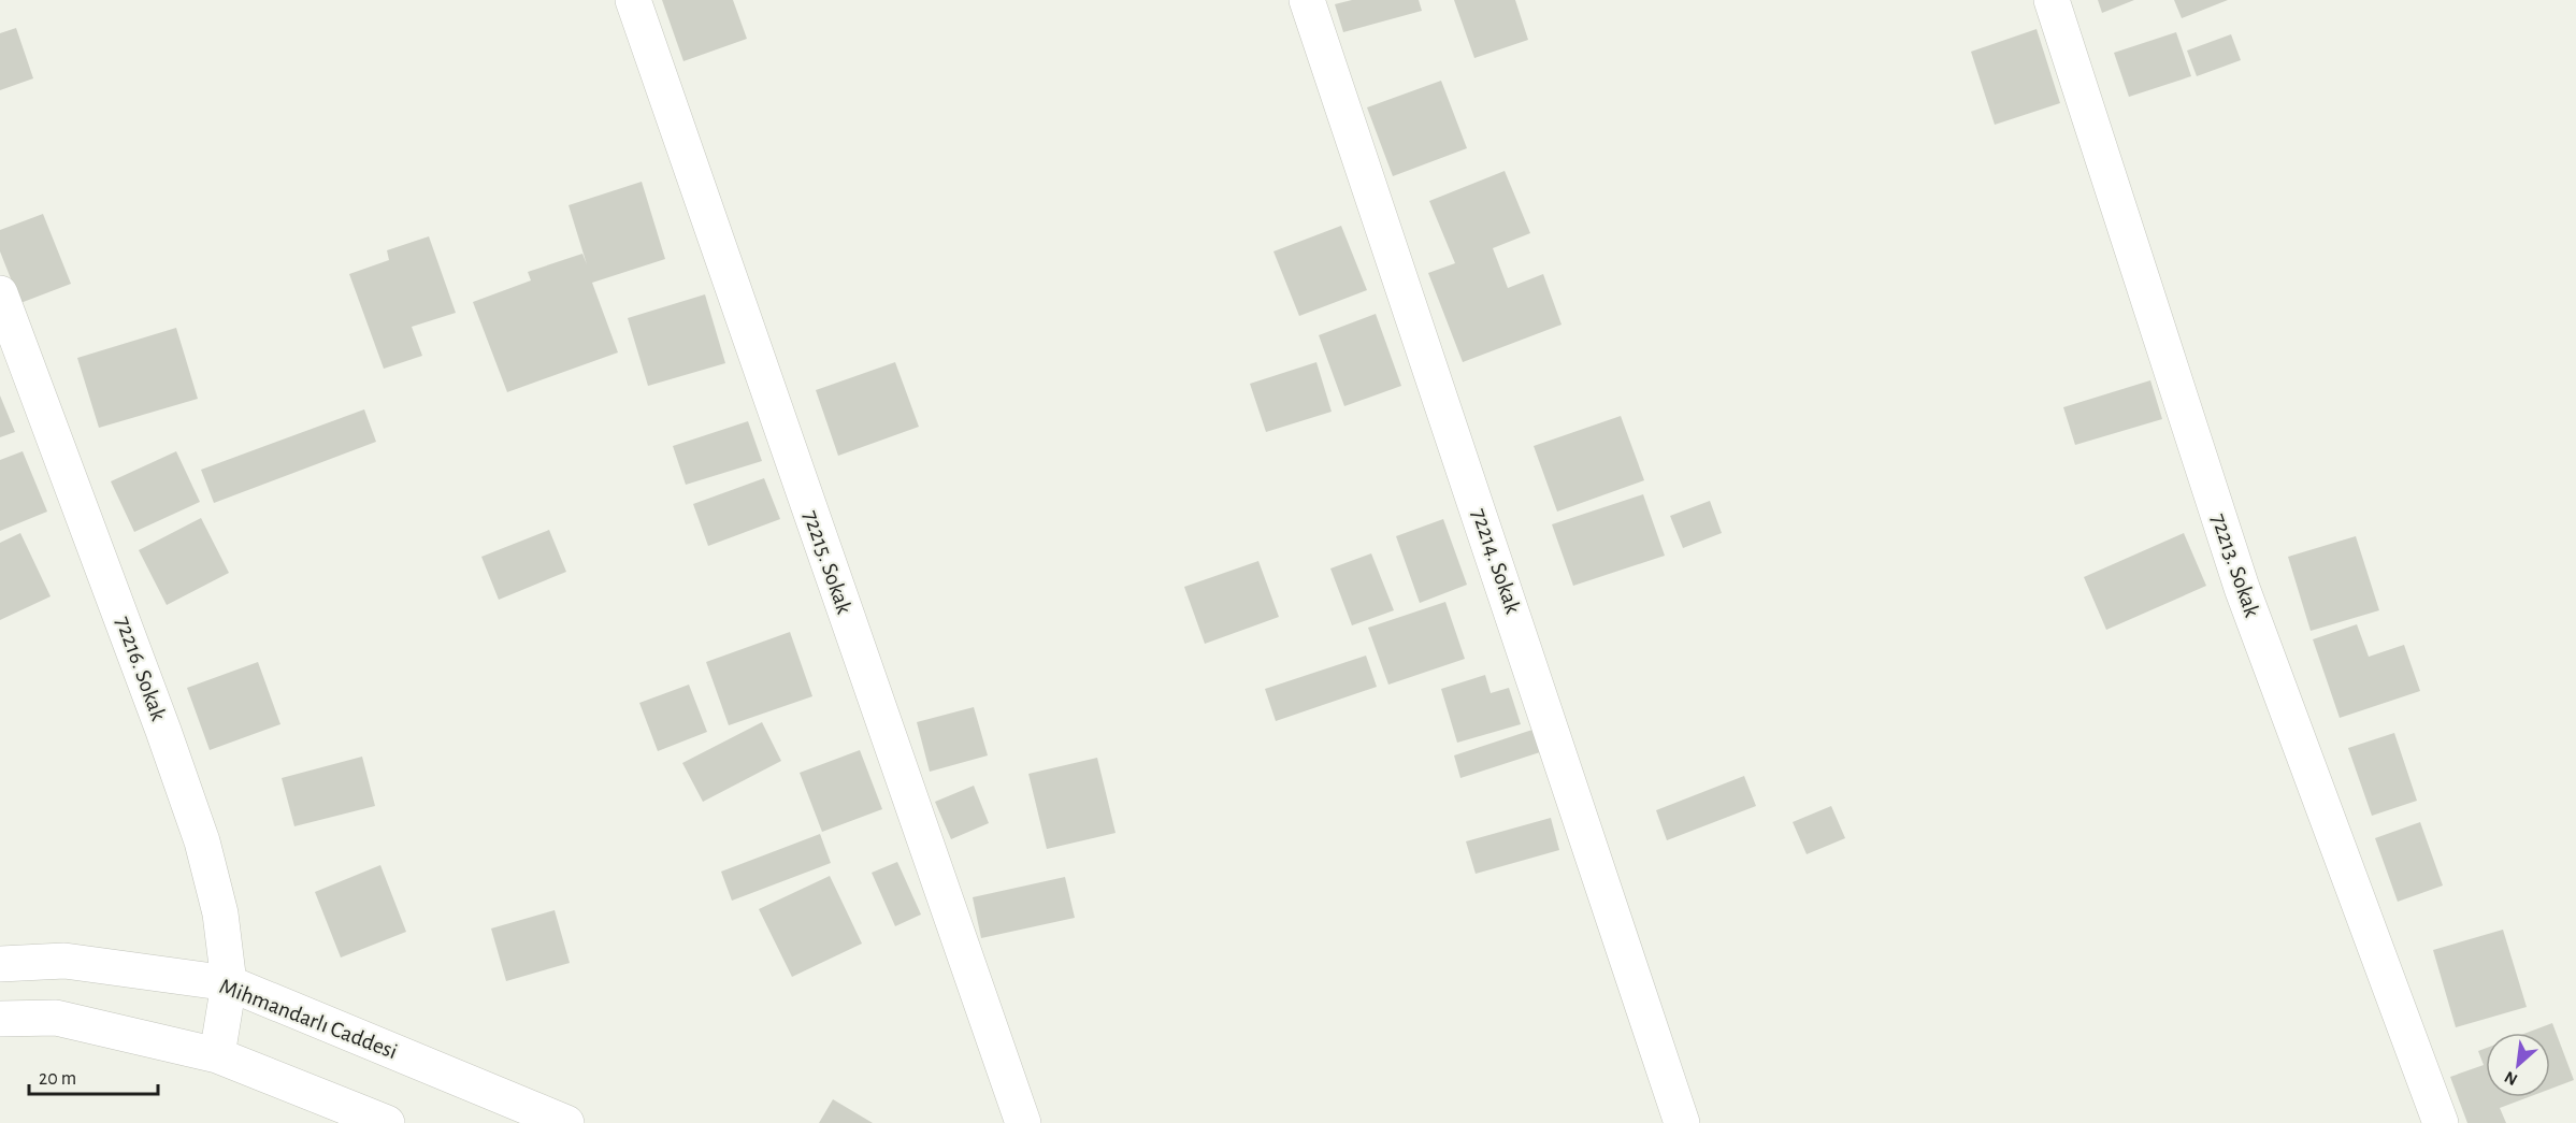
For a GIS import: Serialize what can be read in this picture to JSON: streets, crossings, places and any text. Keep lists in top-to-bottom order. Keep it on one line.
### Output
{"streets":{"street":["72214. Sokak","72215. Sokak","72213. Sokak","72216. Sokak","Mihmandarlı Caddesi"]},"crossings":[["72216. Sokak","Mihmandarlı Caddesi"]],"scale_bar":"20 m","north":"bottom left"}
